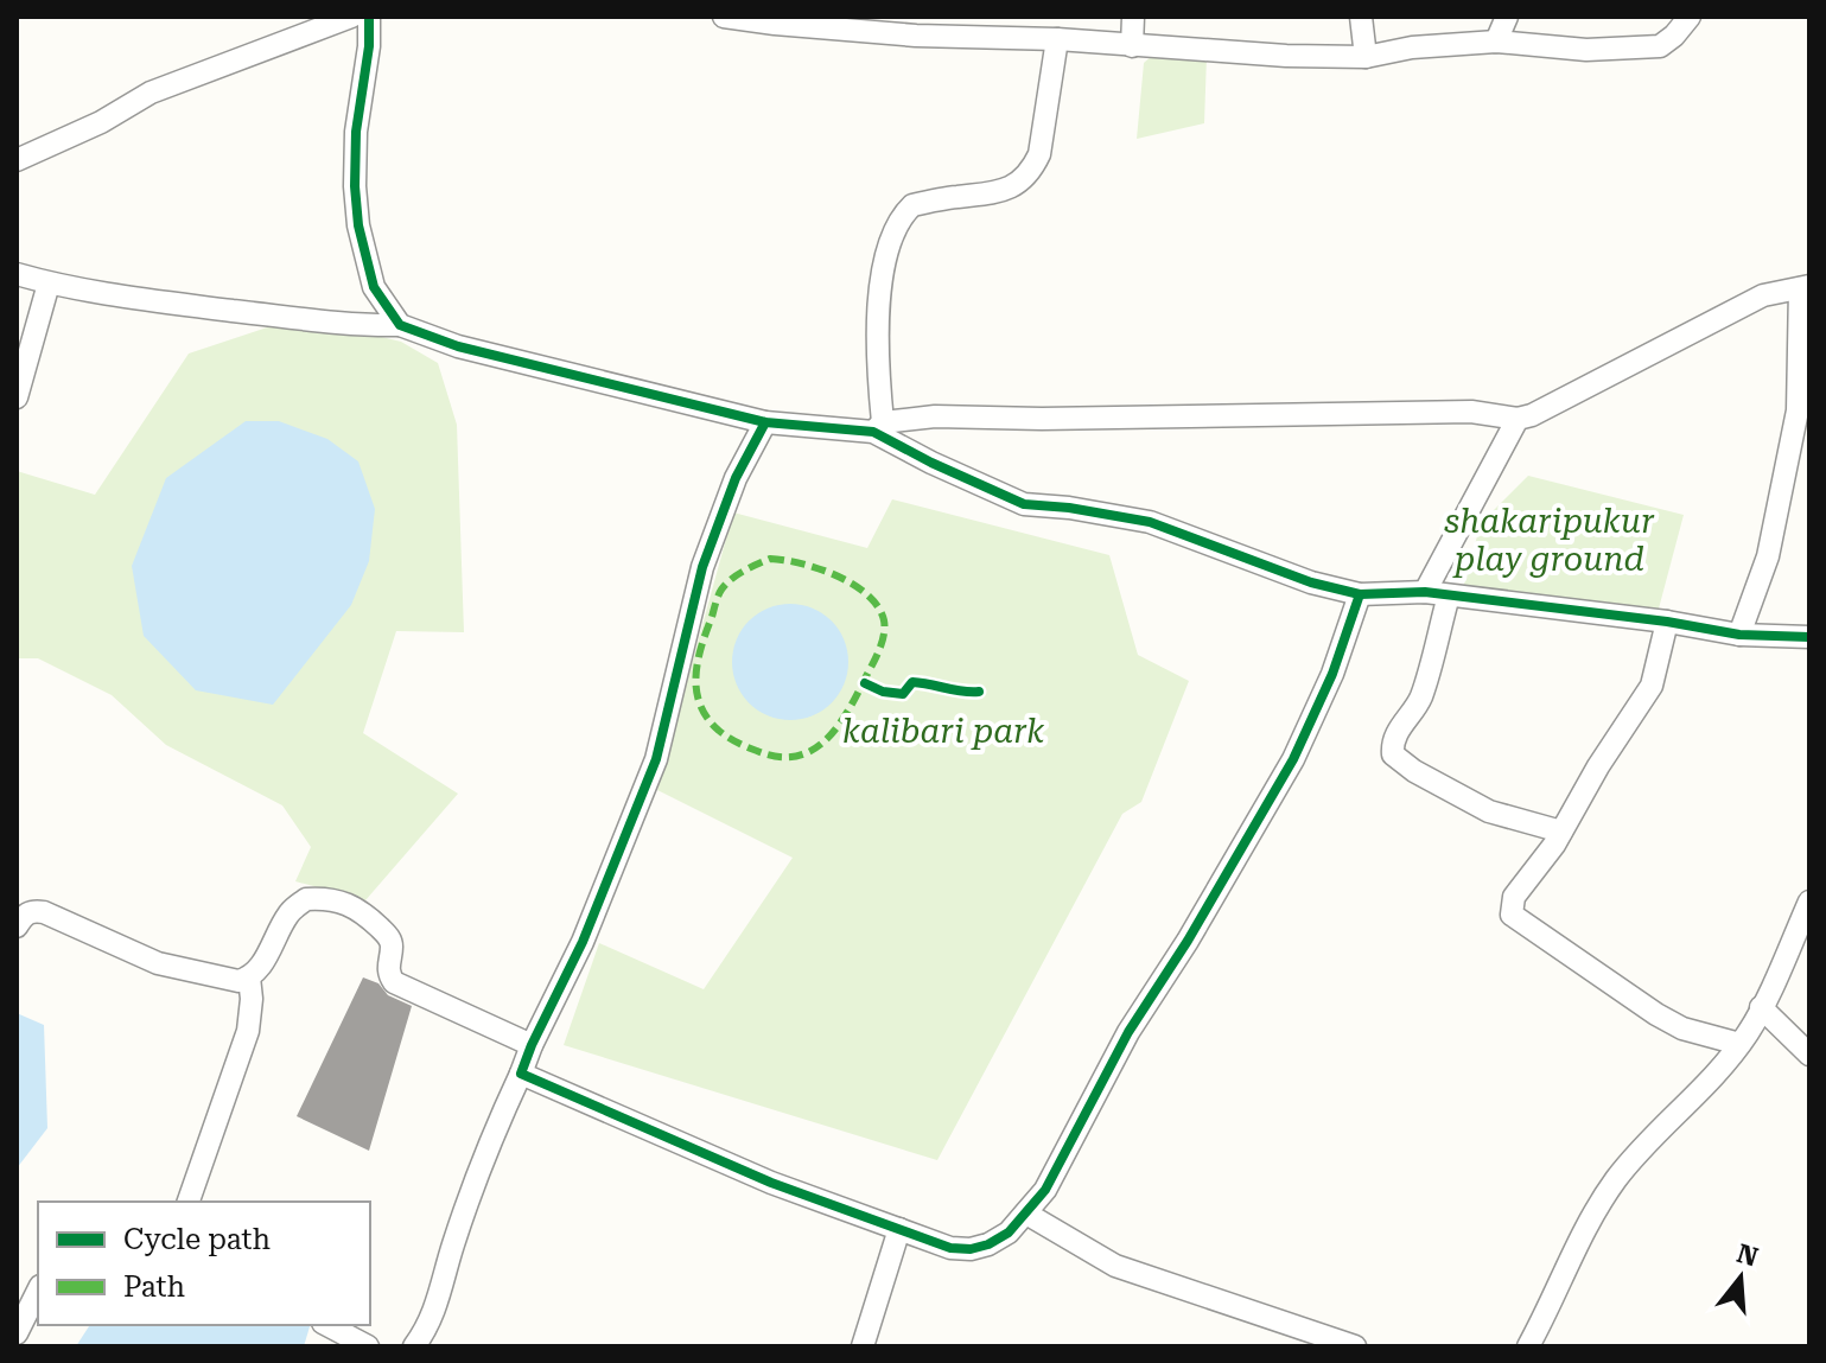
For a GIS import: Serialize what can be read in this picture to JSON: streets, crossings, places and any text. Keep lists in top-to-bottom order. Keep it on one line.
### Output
{"parks":["shakaripukur play ground","kalibari park"],"legend":["Cycle path","Path"],"north":"top"}
